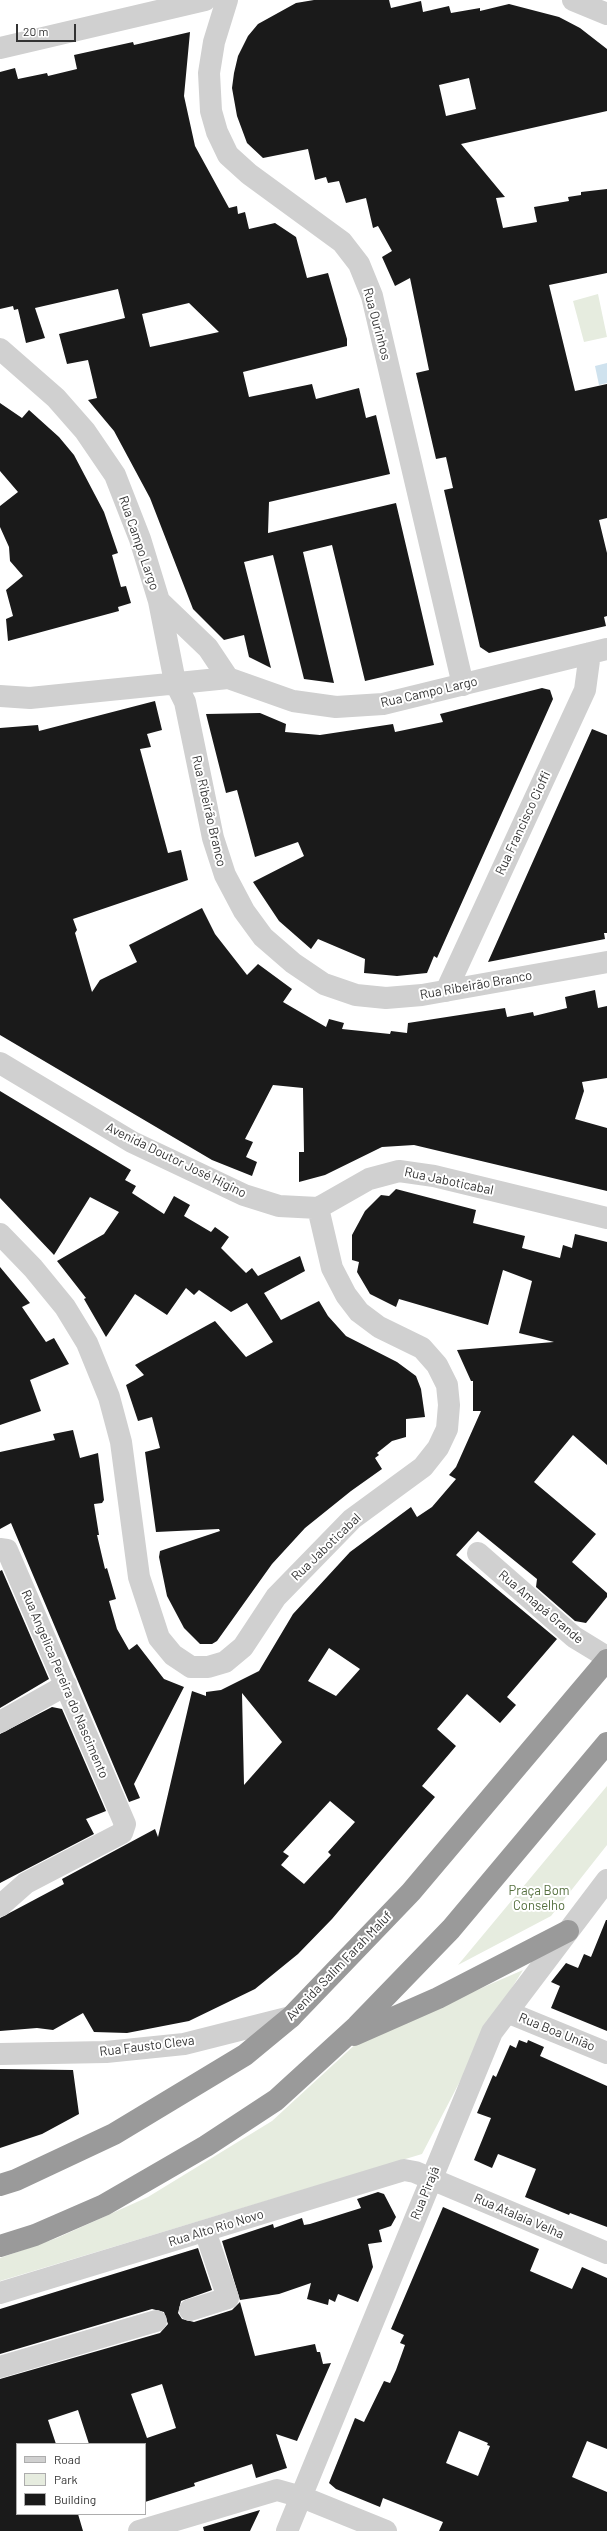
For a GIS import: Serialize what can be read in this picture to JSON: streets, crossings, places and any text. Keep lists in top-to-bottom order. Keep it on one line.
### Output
{"streets":{"highway":["Avenida Salim Farah Maluf"],"street":["Rua Ourinhos","Rua Campo Largo","Rua Ribeirão Branco","Rua Francisco Cioffi","Avenida Doutor José Higino","Rua Jaboticabal","Rua Amapá Grande","Rua Angelica Pereira do Nascimento","Rua Boa União","Rua Fausto Cleva","Rua Pirajá","Rua Atalaia Velha","Rua Alto Rio Novo"]},"crossings":[["Rua Ourinhos","Rua Campo Largo"],["Rua Campo Largo","Rua Ribeirão Branco"],["Rua Campo Largo","Rua Francisco Cioffi"],["Rua Ribeirão Branco","Rua Francisco Cioffi"],["Avenida Doutor José Higino","Rua Jaboticabal"],["Rua Amapá Grande","Avenida Salim Farah Maluf"],["Avenida Salim Farah Maluf","Rua Fausto Cleva"],["Rua Boa União","Rua Pirajá"],["Rua Pirajá","Rua Atalaia Velha"],["Rua Pirajá","Rua Alto Rio Novo"],["Rua Atalaia Velha","Rua Alto Rio Novo"]],"parks":["Praça Bom Conselho"],"legend":["Road","Park","Building"],"scale_bar":"20 m"}
